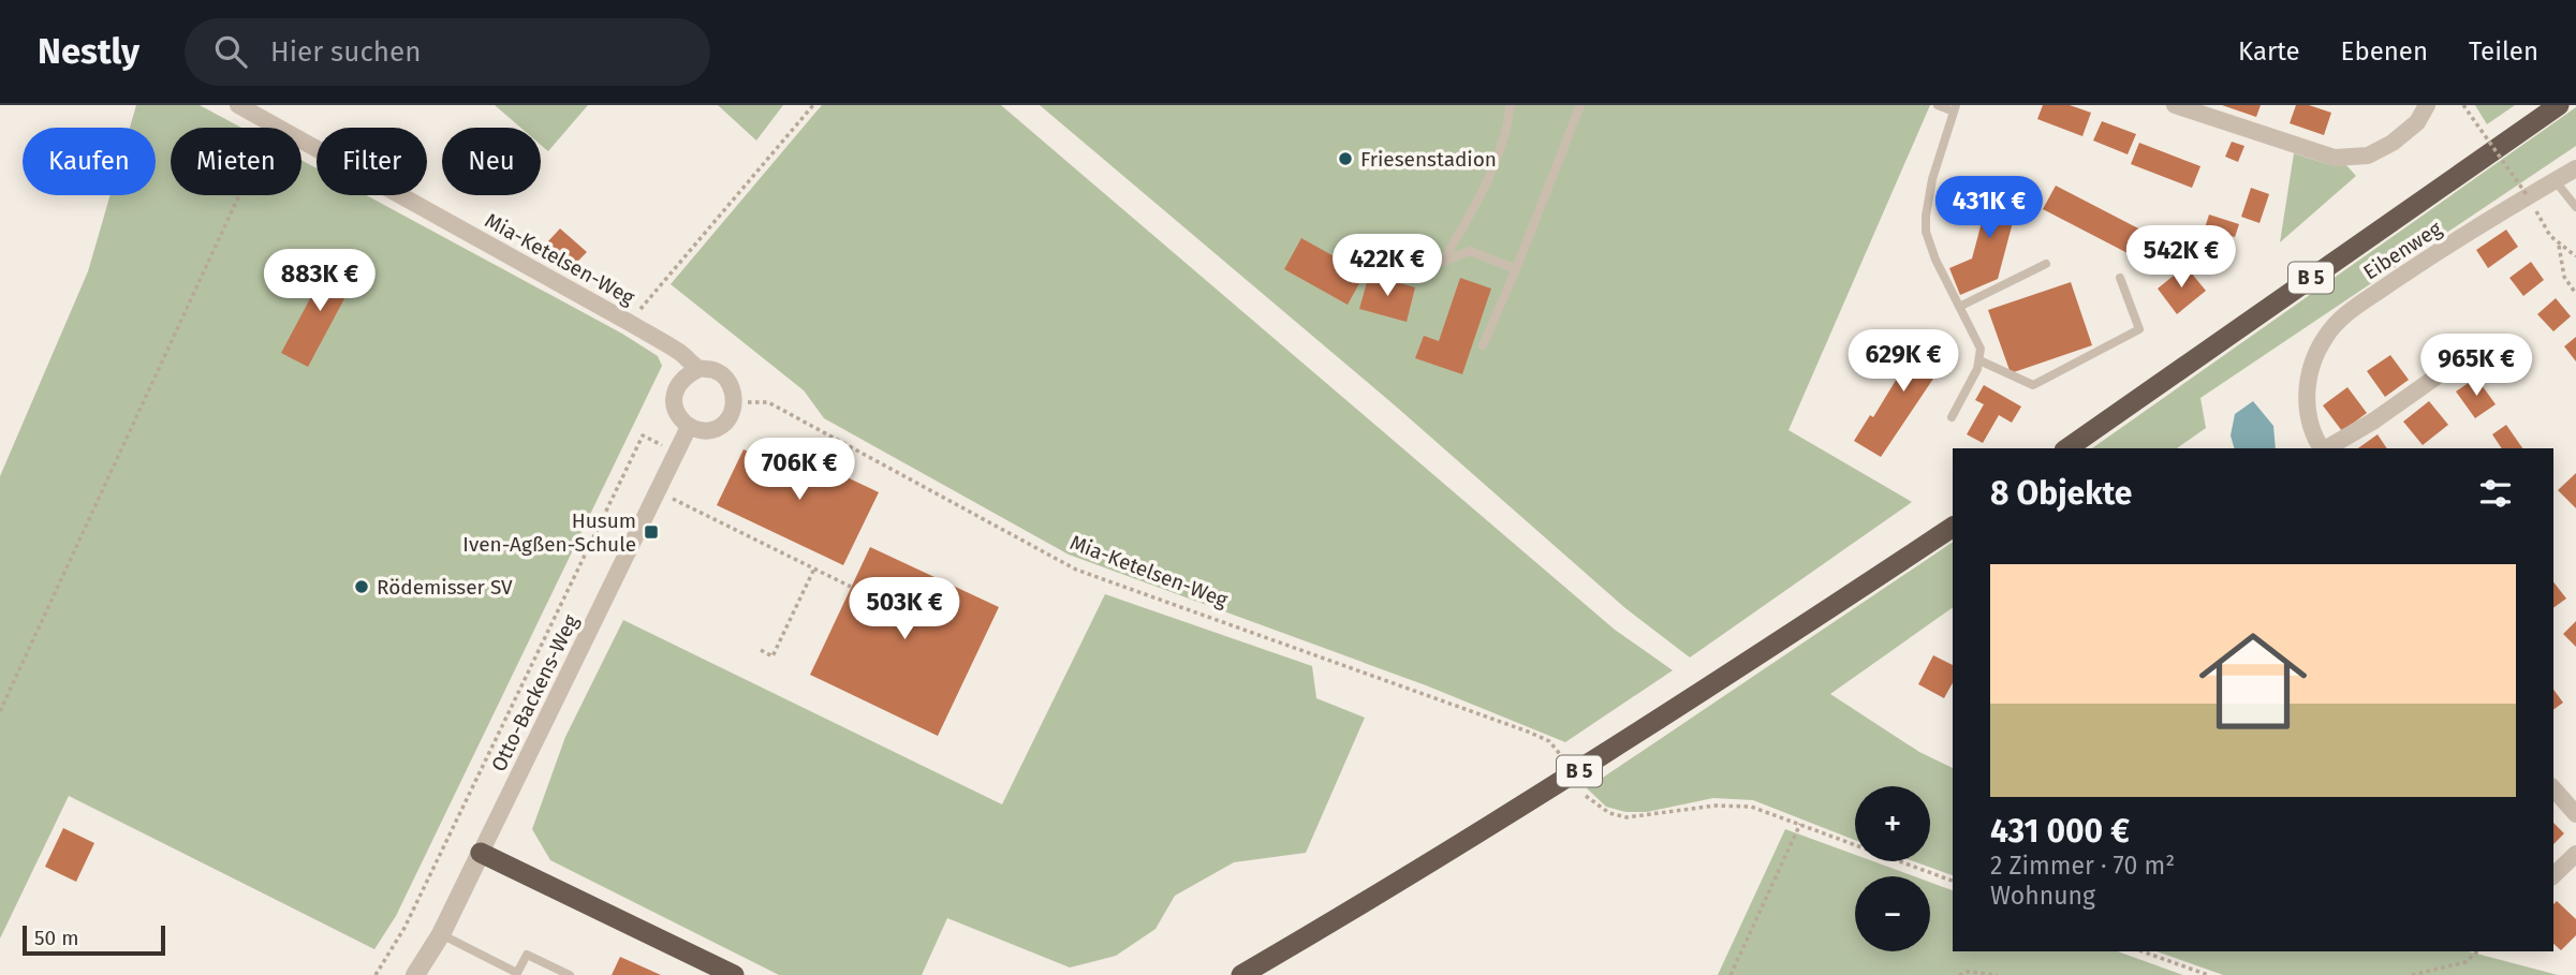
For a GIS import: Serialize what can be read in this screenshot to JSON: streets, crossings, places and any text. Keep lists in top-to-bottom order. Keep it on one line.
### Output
{"streets":{"highway":["B 5"],"street":["Eibenweg","Mia-Ketelsen-Weg","Otto-Backens-Weg"]},"crossings":[["Mia-Ketelsen-Weg","Otto-Backens-Weg"]],"places":{"other":["Friesenstadion","Rödemisser SV"],"transit":["Husum Iven-Agßen-Schule"]},"scale_bar":"50 m","page":{"header":"Nestly","search":"Hier suchen","nav":["Karte","Ebenen","Teilen"],"chip":["Kaufen","Mieten","Filter","Neu"],"price":["431K €","542K €","422K €","883K €","629K €","965K €","706K €","503K €"],"heading":"8 Objekte","list":[{"name":"431 000 €","note":"2 Zimmer · 70 m² · Wohnung"}],"map_buttons":["+","−"],"scale":"50 m"}}
